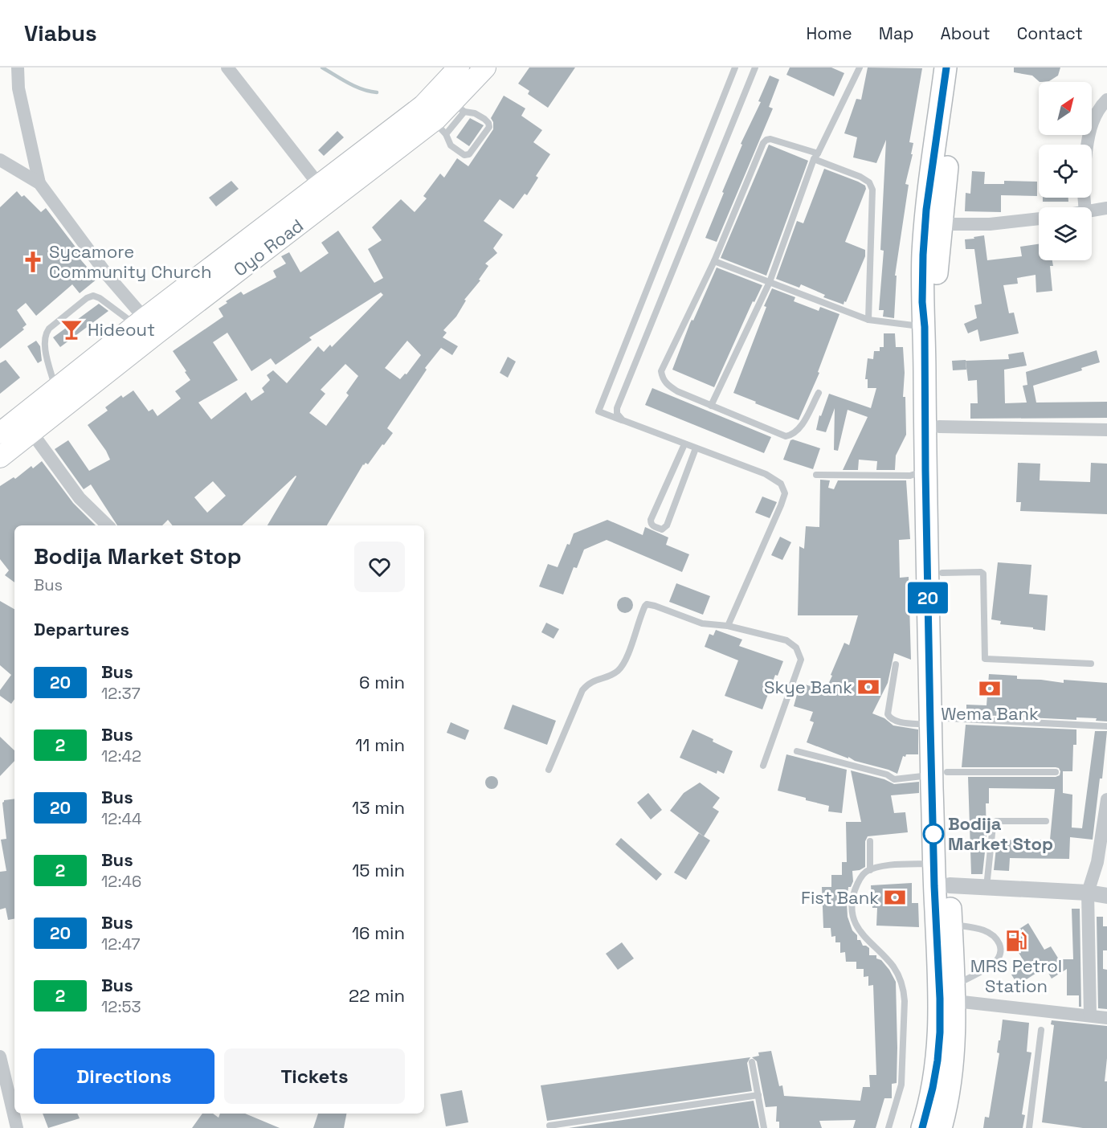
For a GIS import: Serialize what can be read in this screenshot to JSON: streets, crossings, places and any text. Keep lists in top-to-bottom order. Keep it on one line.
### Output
{"streets":{"main road":["Oyo Road"]},"places":{"church":["Sycamore Community Church"],"bar":["Hideout"],"bank":["Skye Bank","Wema Bank","Fist Bank"],"other":["Bodija Market Stop"],"fuel station":["MRS Petrol Station"]},"lines":["bus line 20"],"north":"top right","page":{"header":"Viabus","nav":["Home","Map","About","Contact"],"on_map":"20","heading":[["Bodija Market Stop","Bus"],"Departures"],"list":[{"mark":"20","name":"Bus","note":"12:37","value":"6 min"},{"mark":"2","name":"Bus","note":"12:42","value":"11 min"},{"mark":"20","name":"Bus","note":"12:44","value":"13 min"},{"mark":"2","name":"Bus","note":"12:46","value":"15 min"},{"mark":"20","name":"Bus","note":"12:47","value":"16 min"},{"mark":"2","name":"Bus","note":"12:53","value":"22 min"}],"buttons":["Directions","Tickets"]}}
